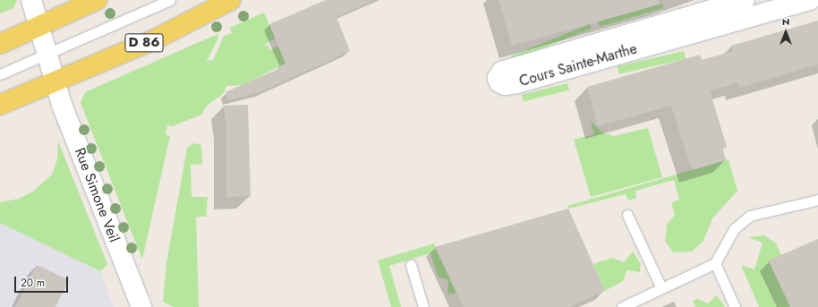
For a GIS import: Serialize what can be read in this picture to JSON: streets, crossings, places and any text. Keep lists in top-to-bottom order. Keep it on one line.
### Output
{"streets":{"main road":["D 86"],"street":["Cours Sainte-Marthe","Rue Simone Veil"]},"crossings":[["D 86","Rue Simone Veil"]],"scale_bar":"20 m","north":"top"}
